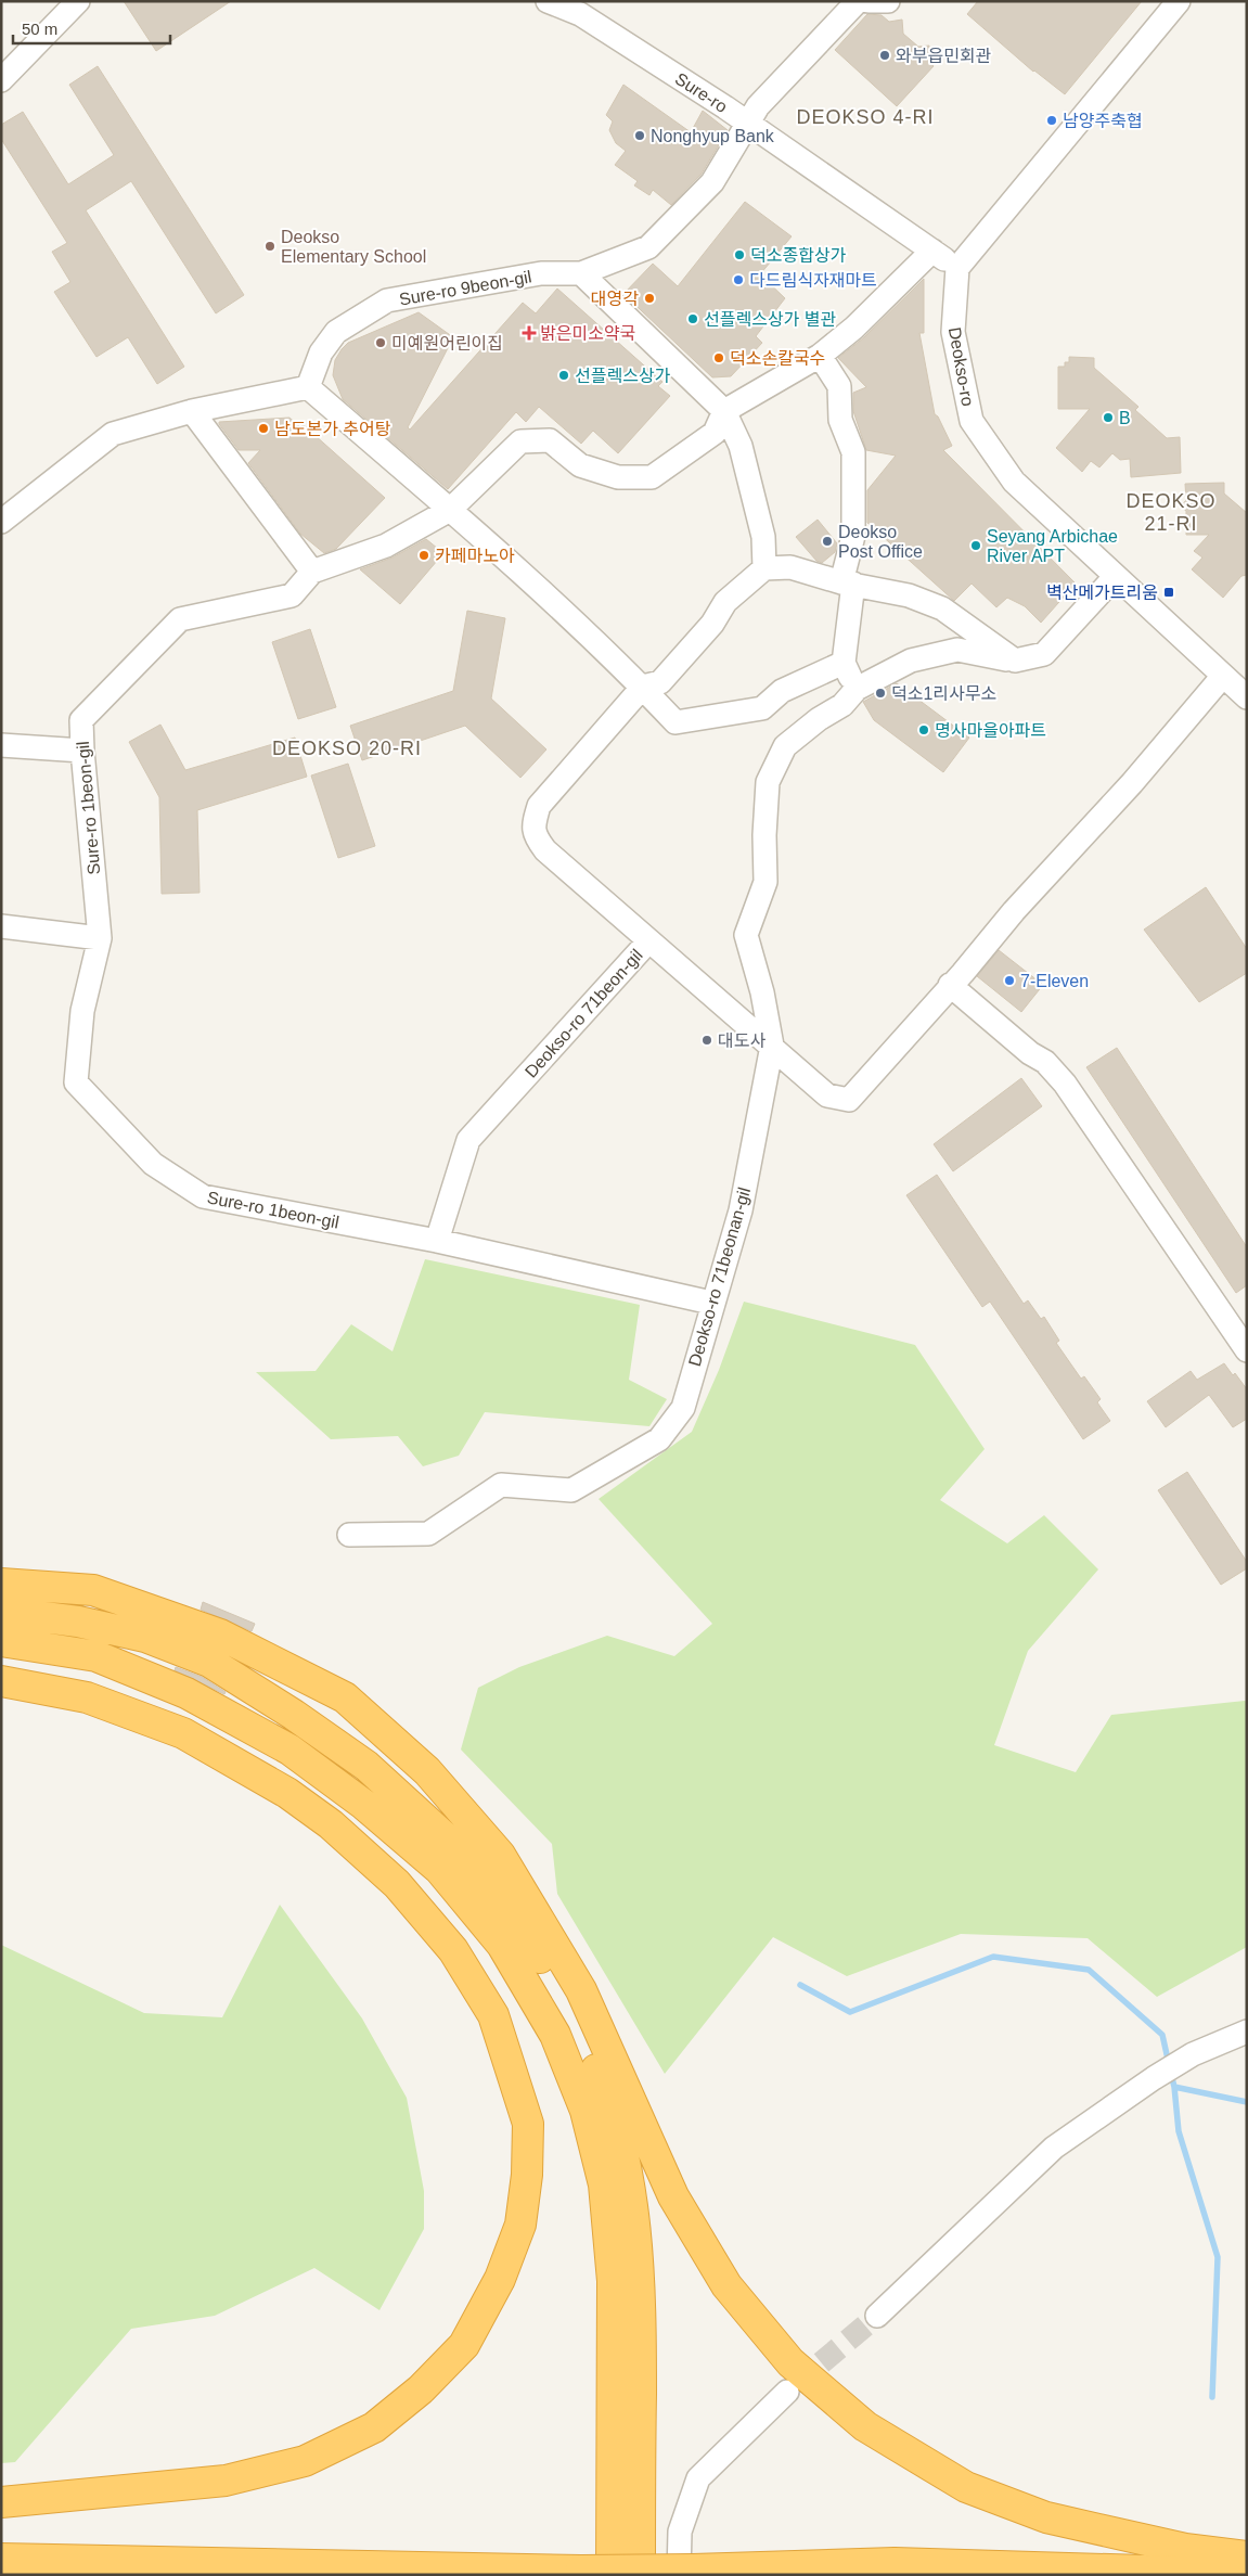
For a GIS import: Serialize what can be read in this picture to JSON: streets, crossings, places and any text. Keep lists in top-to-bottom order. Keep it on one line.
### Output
{"streets":{"street":["Sure-ro","Sure-ro 9beon-gil","Deokso-ro","Sure-ro 1beon-gil","Deokso-ro 71beon-gil","Deokso-ro 71beonan-gil"]},"crossings":[["Sure-ro","Sure-ro 9beon-gil"],["Sure-ro","Deokso-ro"],["Sure-ro 1beon-gil","Deokso-ro 71beon-gil"],["Sure-ro 1beon-gil","Deokso-ro 71beonan-gil"]],"districts":["DEOKSO 4-RI","DEOKSO 21-RI","DEOKSO 20-RI"],"places":{"other":["와부읍민회관","남양주축협","Nonghyup Bank","Deokso Elementary School","덕소종합상가","다드림식자재마트","대영각","선플렉스상가 별관","미예원어린이집","덕소손칼국수","선플렉스상가","B","남도본가 추어탕","Deokso Post Office","Seyang Arbichae River APT","카페마노아","덕소1리사무소","명사마을아파트","7-Eleven","대도사"],"health":["밝은미소약국"],"transit":["벽산메가트리움"]},"scale_bar":"50 m"}
